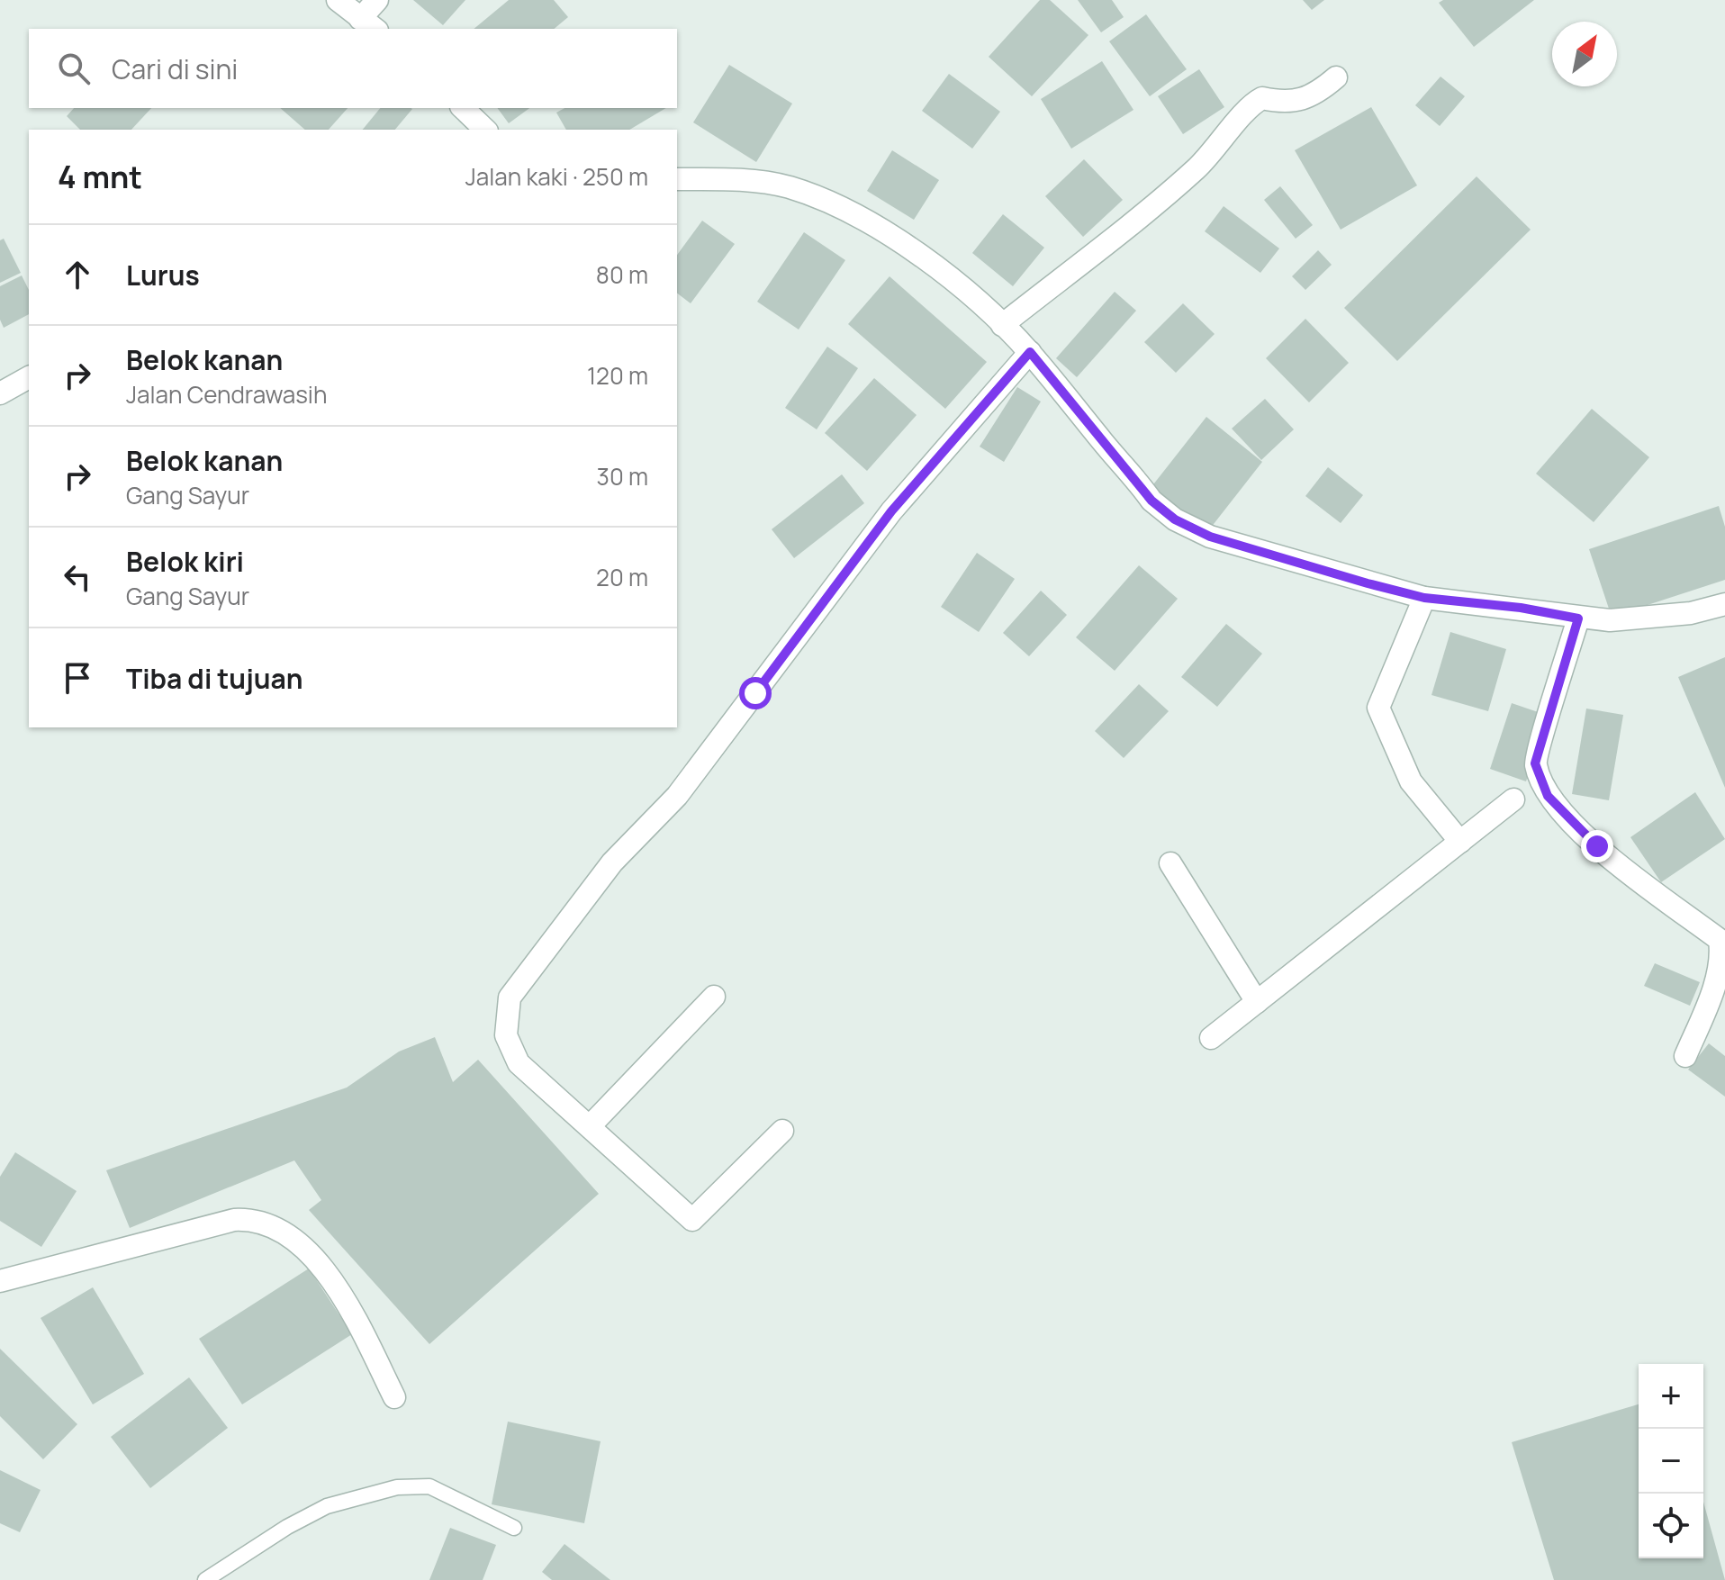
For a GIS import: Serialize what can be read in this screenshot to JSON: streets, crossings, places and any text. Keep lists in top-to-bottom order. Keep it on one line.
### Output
{"north":"top right","page":{"search":"Cari di sini","heading":["4 mnt","Jalan kaki · 250 m"],"list":[["Lurus","80 m"],["Belok kanan","Jalan Cendrawasih","120 m"],["Belok kanan","Gang Sayur","30 m"],["Belok kiri","Gang Sayur","20 m"],"Tiba di tujuan"],"map_buttons":["+","−"]}}
